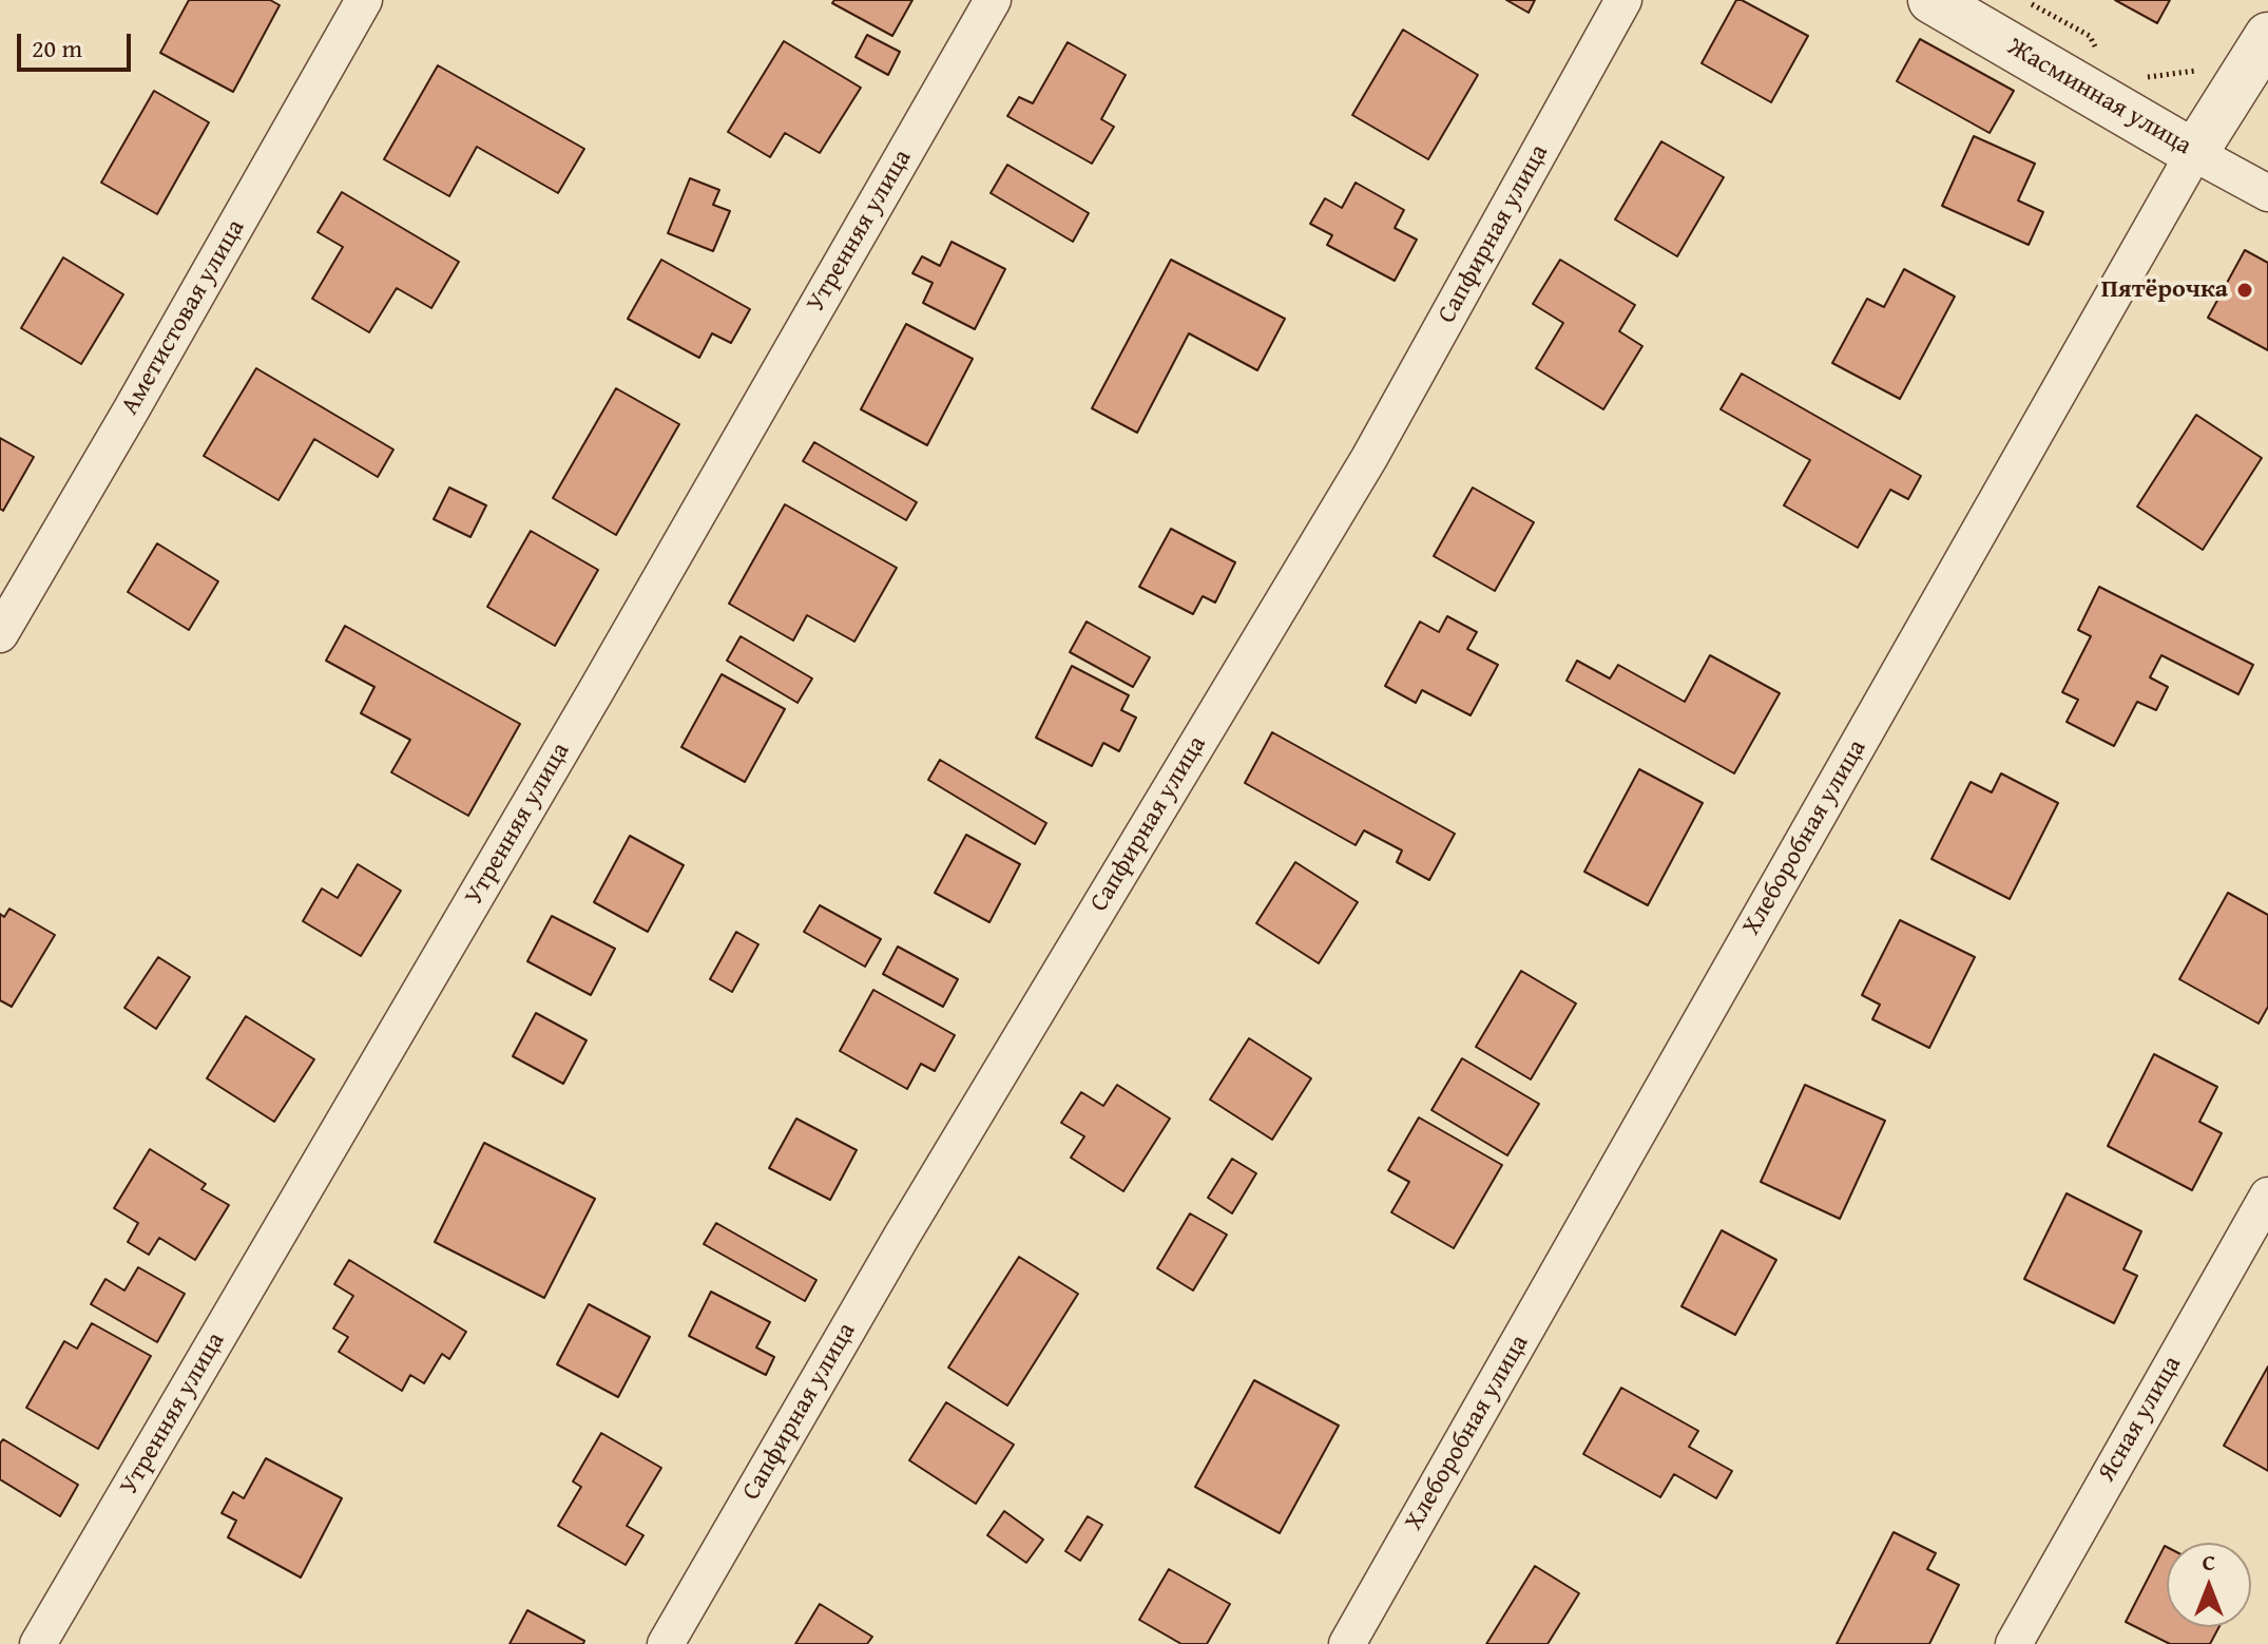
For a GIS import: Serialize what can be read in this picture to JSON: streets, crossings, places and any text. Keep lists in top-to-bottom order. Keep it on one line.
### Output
{"streets":{"street":["Жасминная улица","Утренняя улица","Сапфирная улица","Аметистовая улица","Хлеборобная улица","Ясная улица"]},"crossings":[["Жасминная улица","Хлеборобная улица"]],"places":["Пятёрочка"],"scale_bar":"20 m","north":"top"}
